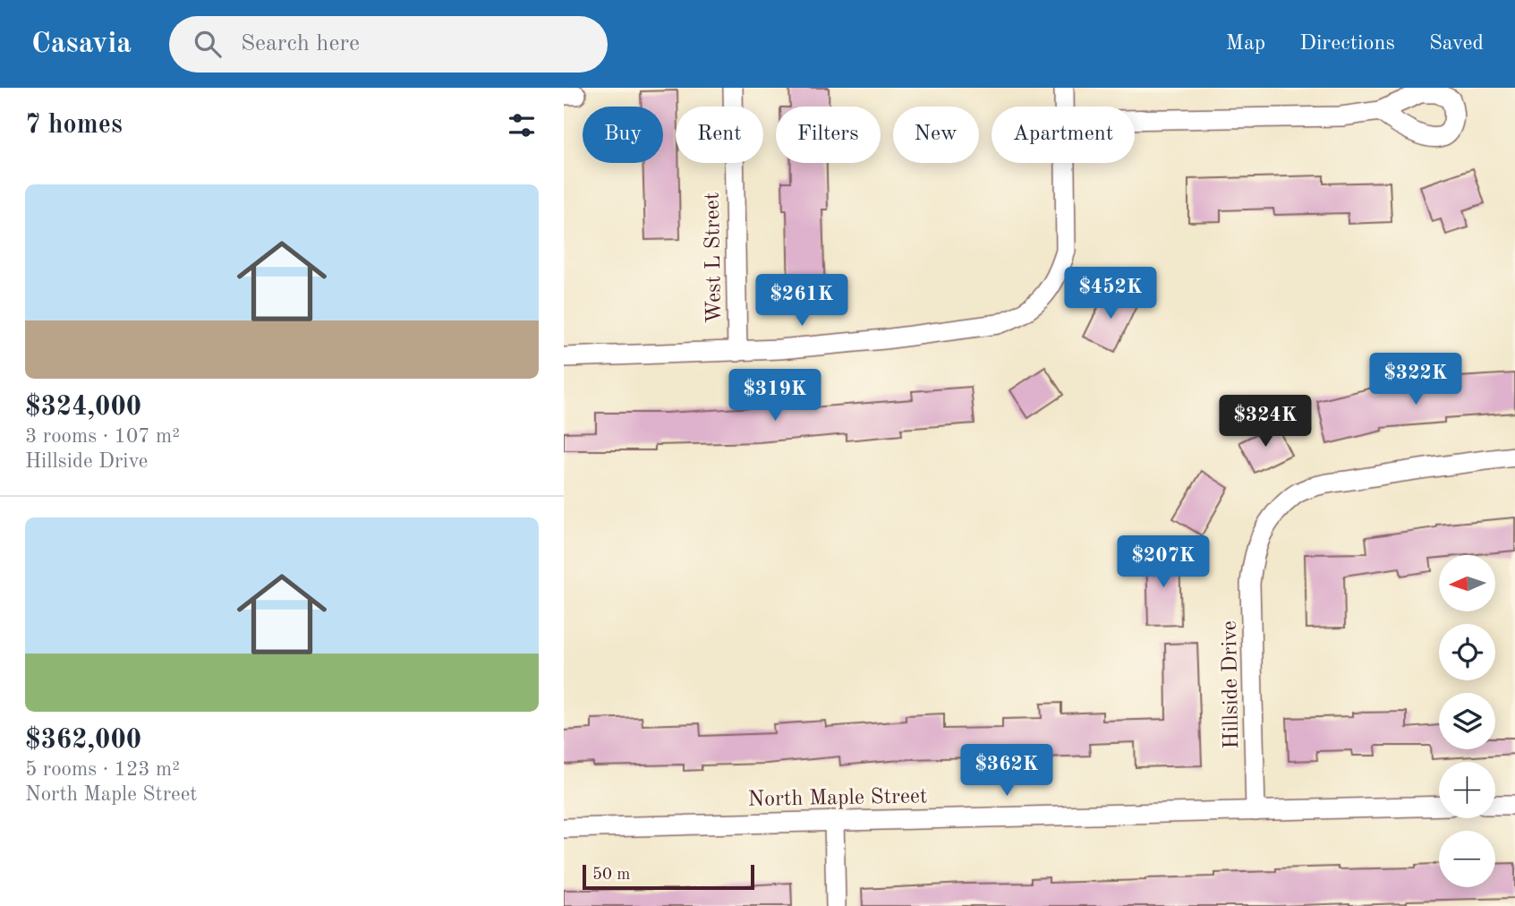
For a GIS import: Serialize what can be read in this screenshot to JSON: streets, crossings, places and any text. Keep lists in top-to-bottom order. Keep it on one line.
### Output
{"streets":{"street":["West L Street","Hillside Drive","North Maple Street"]},"crossings":[["Hillside Drive","North Maple Street"]],"scale_bar":"50 m","north":"left","page":{"header":"Casavia","search":"Search here","nav":["Map","Directions","Saved"],"heading":"7 homes","chip":["Buy","Rent","Filters","New","Apartment"],"list":[{"name":"$324,000","note":"3 rooms · 107 m² · Hillside Drive"},{"name":"$362,000","note":"5 rooms · 123 m² · North Maple Street"}],"price":["$452K","$261K","$322K","$319K","$324K","$207K","$362K"],"map_buttons":["+","−"],"scale":"50 m"}}
